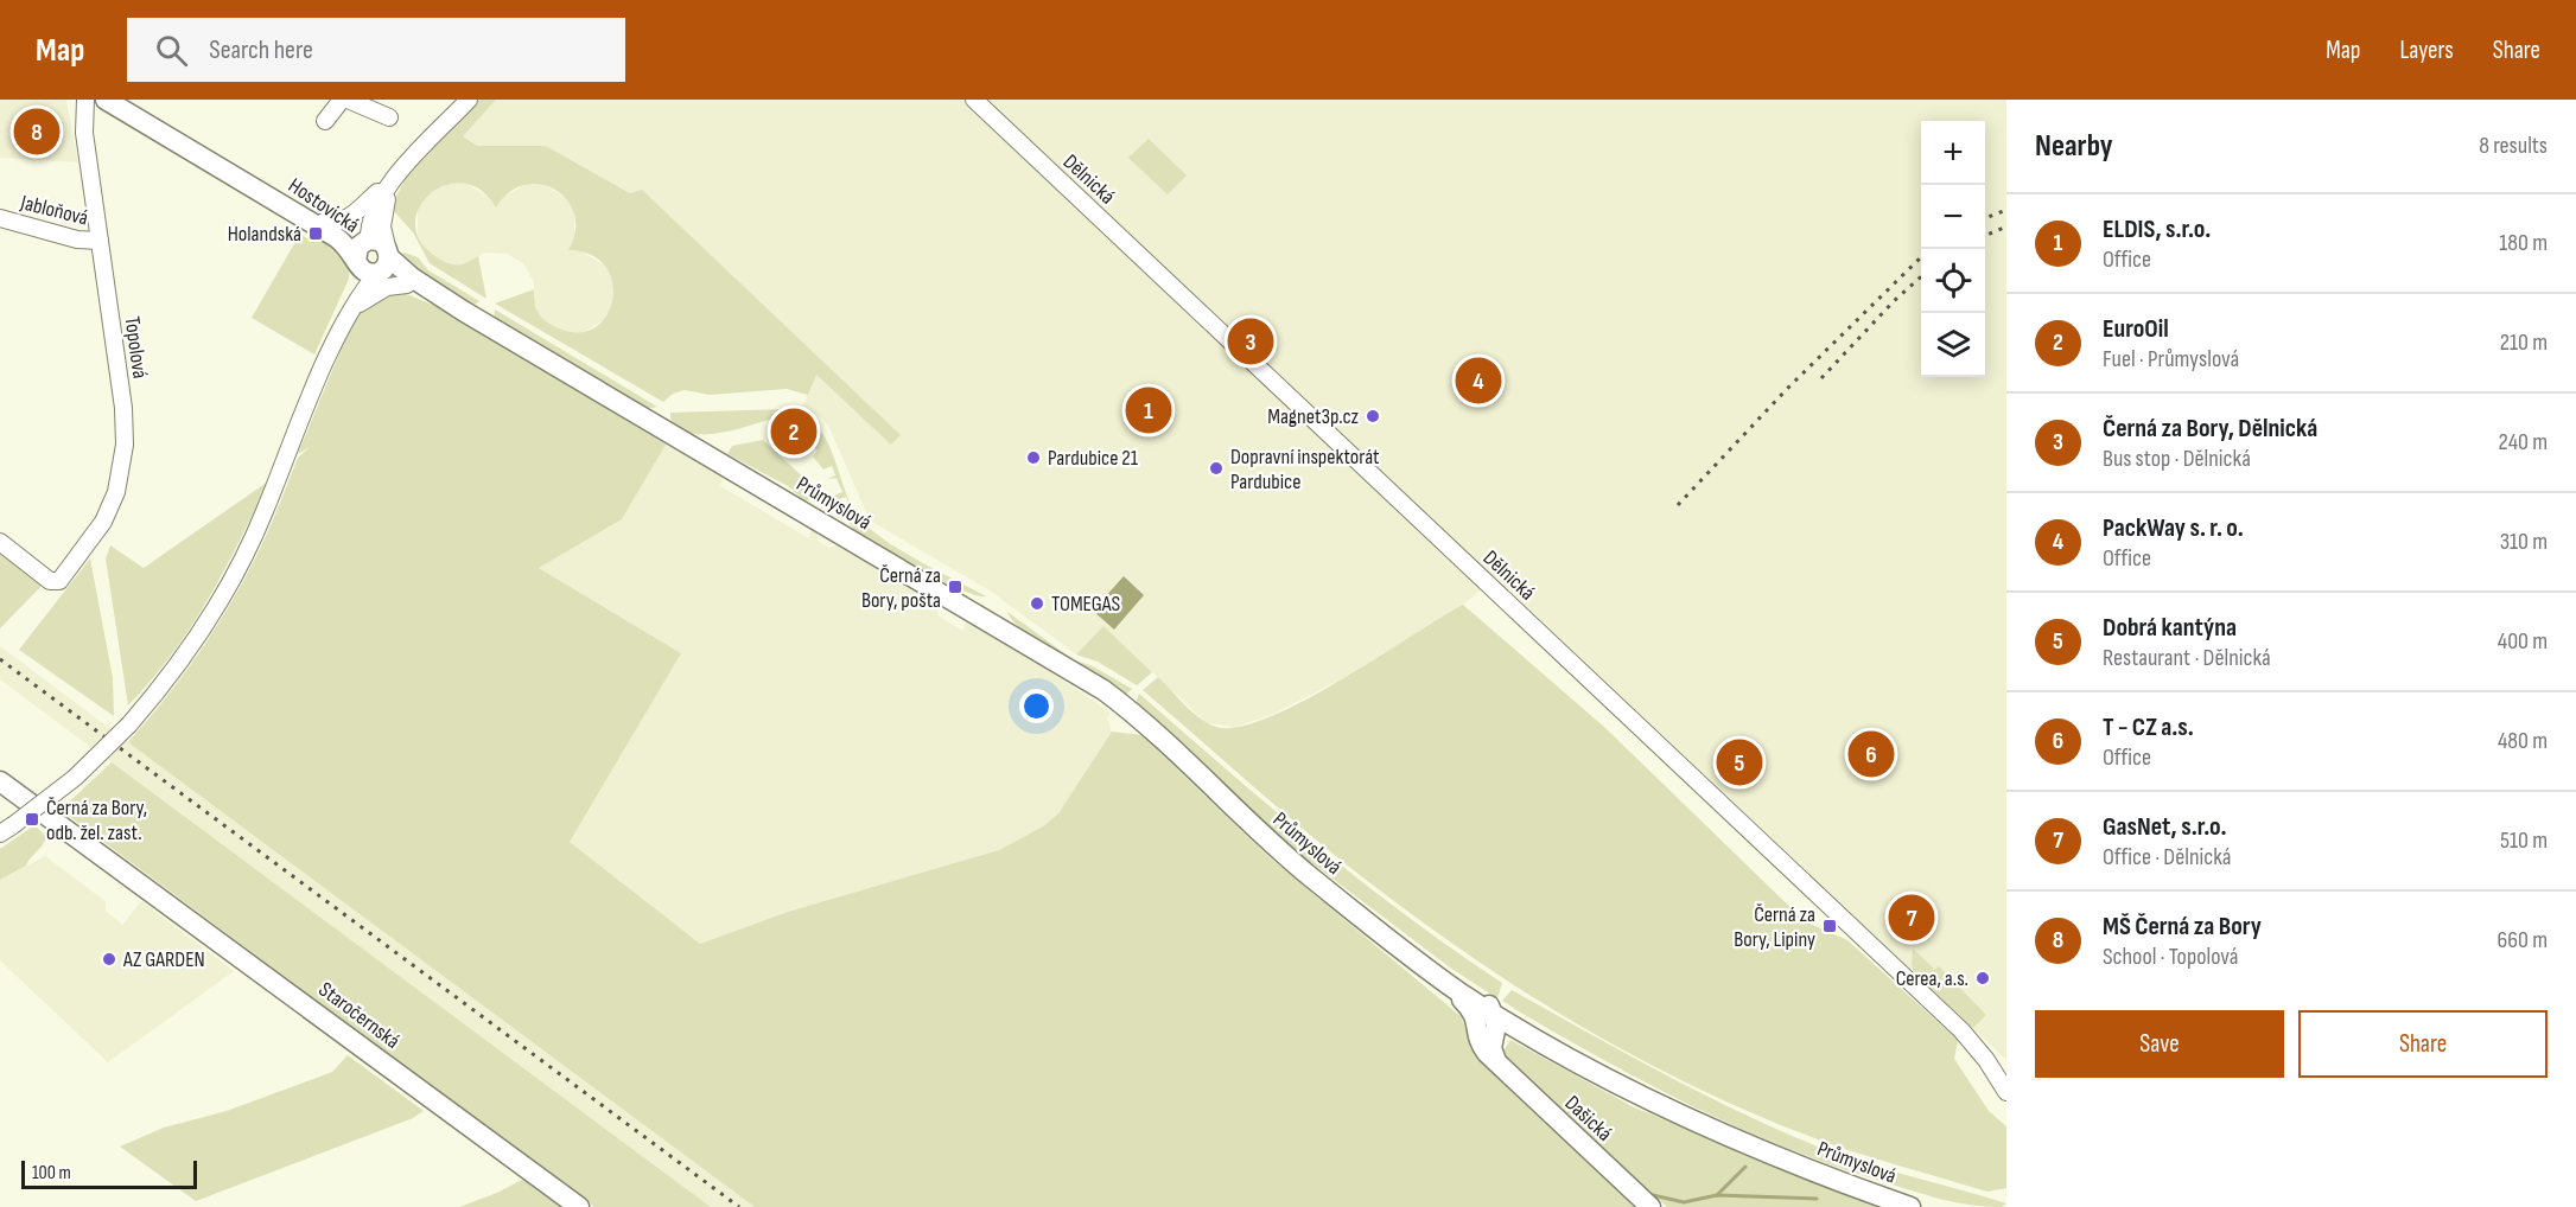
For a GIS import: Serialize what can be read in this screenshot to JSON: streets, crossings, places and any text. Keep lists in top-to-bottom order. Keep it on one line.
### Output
{"streets":{"main road":["Hostovická","Průmyslová","Staročernská","Dašická"],"street":["Dělnická","Jabloňová","Topolová"]},"crossings":[["Hostovická","Průmyslová"],["Jabloňová","Topolová"],["Průmyslová","Dašická"]],"places":{"transit":["Holandská","Černá za Bory, pošta","Černá za Bory, odb. žel. zast.","Černá za Bory, Lipiny"],"other":["Magnet3p.cz","Pardubice 21","Dopravní inspektorát Pardubice","TOMEGAS","AZ GARDEN","Cerea, a.s."]},"scale_bar":"100 m","page":{"header":"Map","search":"Search here","nav":["Map","Layers","Share"],"heading":["Nearby","8 results"],"pins":["8","3","4","1","2","6","5","7"],"map_buttons":["+","−"],"list":[{"mark":"1","name":"ELDIS, s.r.o.","note":"Office","value":"180 m"},{"mark":"2","name":"EuroOil","note":"Fuel · Průmyslová","value":"210 m"},{"mark":"3","name":"Černá za Bory, Dělnická","note":"Bus stop · Dělnická","value":"240 m"},{"mark":"4","name":"PackWay s. r. o.","note":"Office","value":"310 m"},{"mark":"5","name":"Dobrá kantýna","note":"Restaurant · Dělnická","value":"400 m"},{"mark":"6","name":"T - CZ a.s.","note":"Office","value":"480 m"},{"mark":"7","name":"GasNet, s.r.o.","note":"Office · Dělnická","value":"510 m"},{"mark":"8","name":"MŠ Černá za Bory","note":"School · Topolová","value":"660 m"}],"buttons":["Save","Share"],"scale":"100 m"}}
